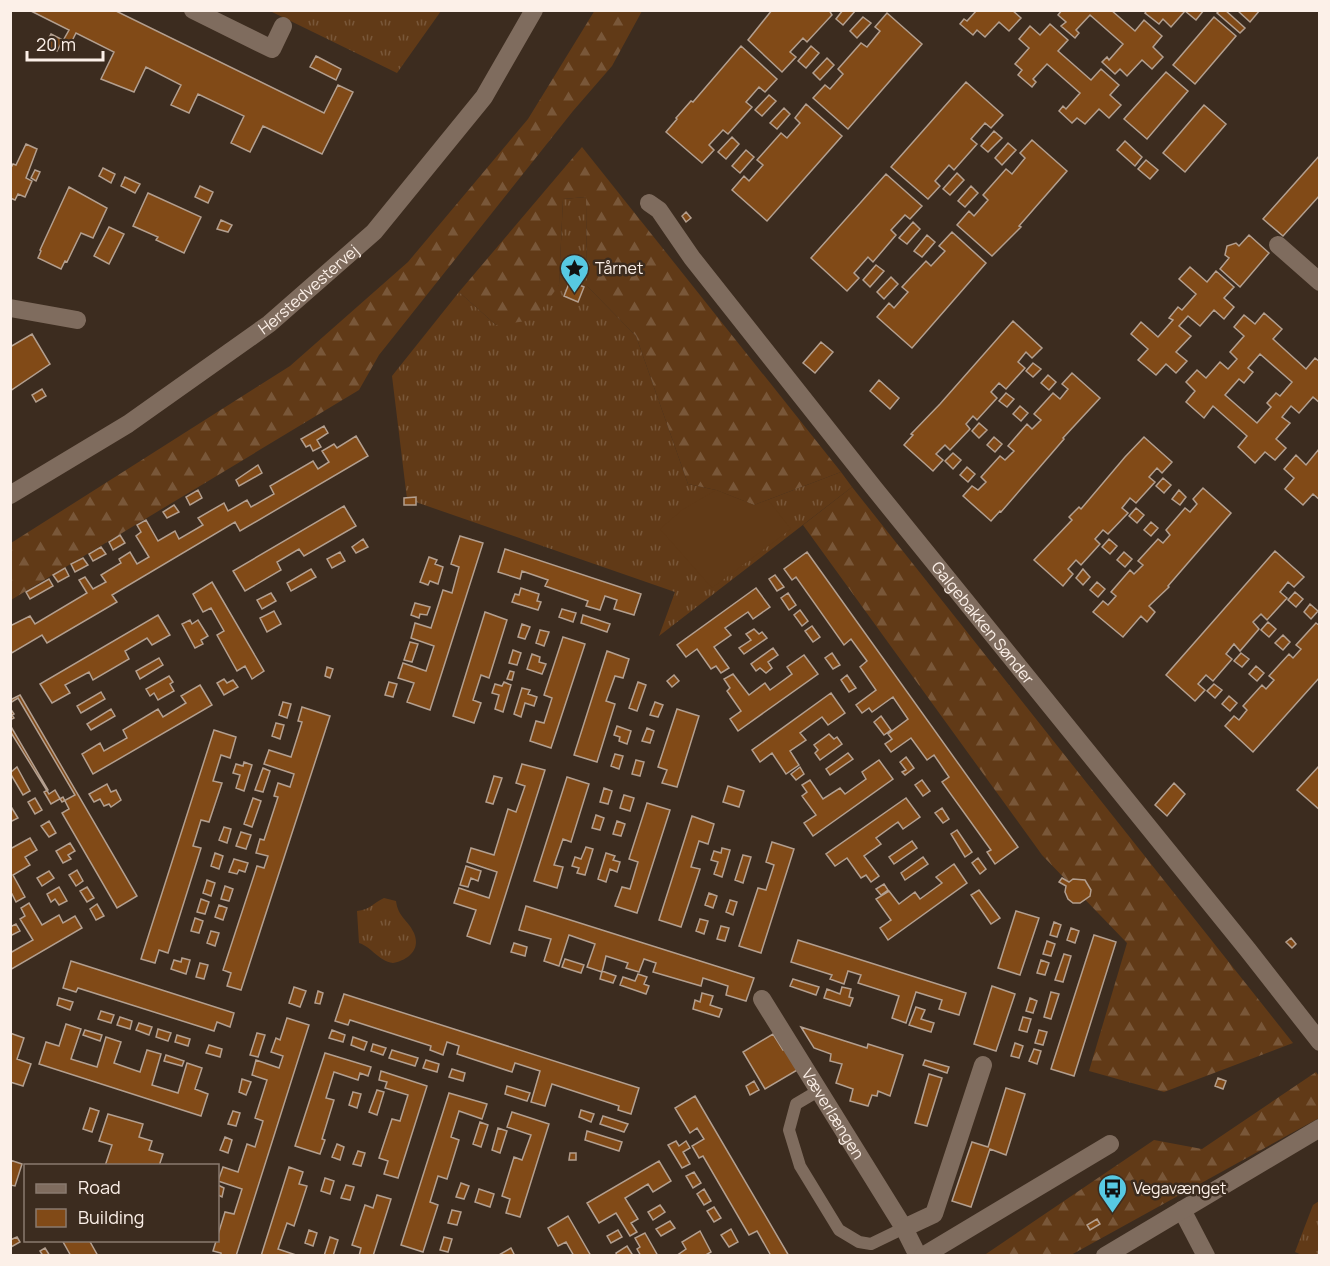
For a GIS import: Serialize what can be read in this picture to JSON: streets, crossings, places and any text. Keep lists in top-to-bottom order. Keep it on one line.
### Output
{"streets":{"street":["Herstedvestervej","Galgebakken Sønder","Væverlængen"]},"places":{"place":["Tårnet"],"bus stop":["Vegavænget"]},"legend":["Road","Building"],"scale_bar":"20 m"}
